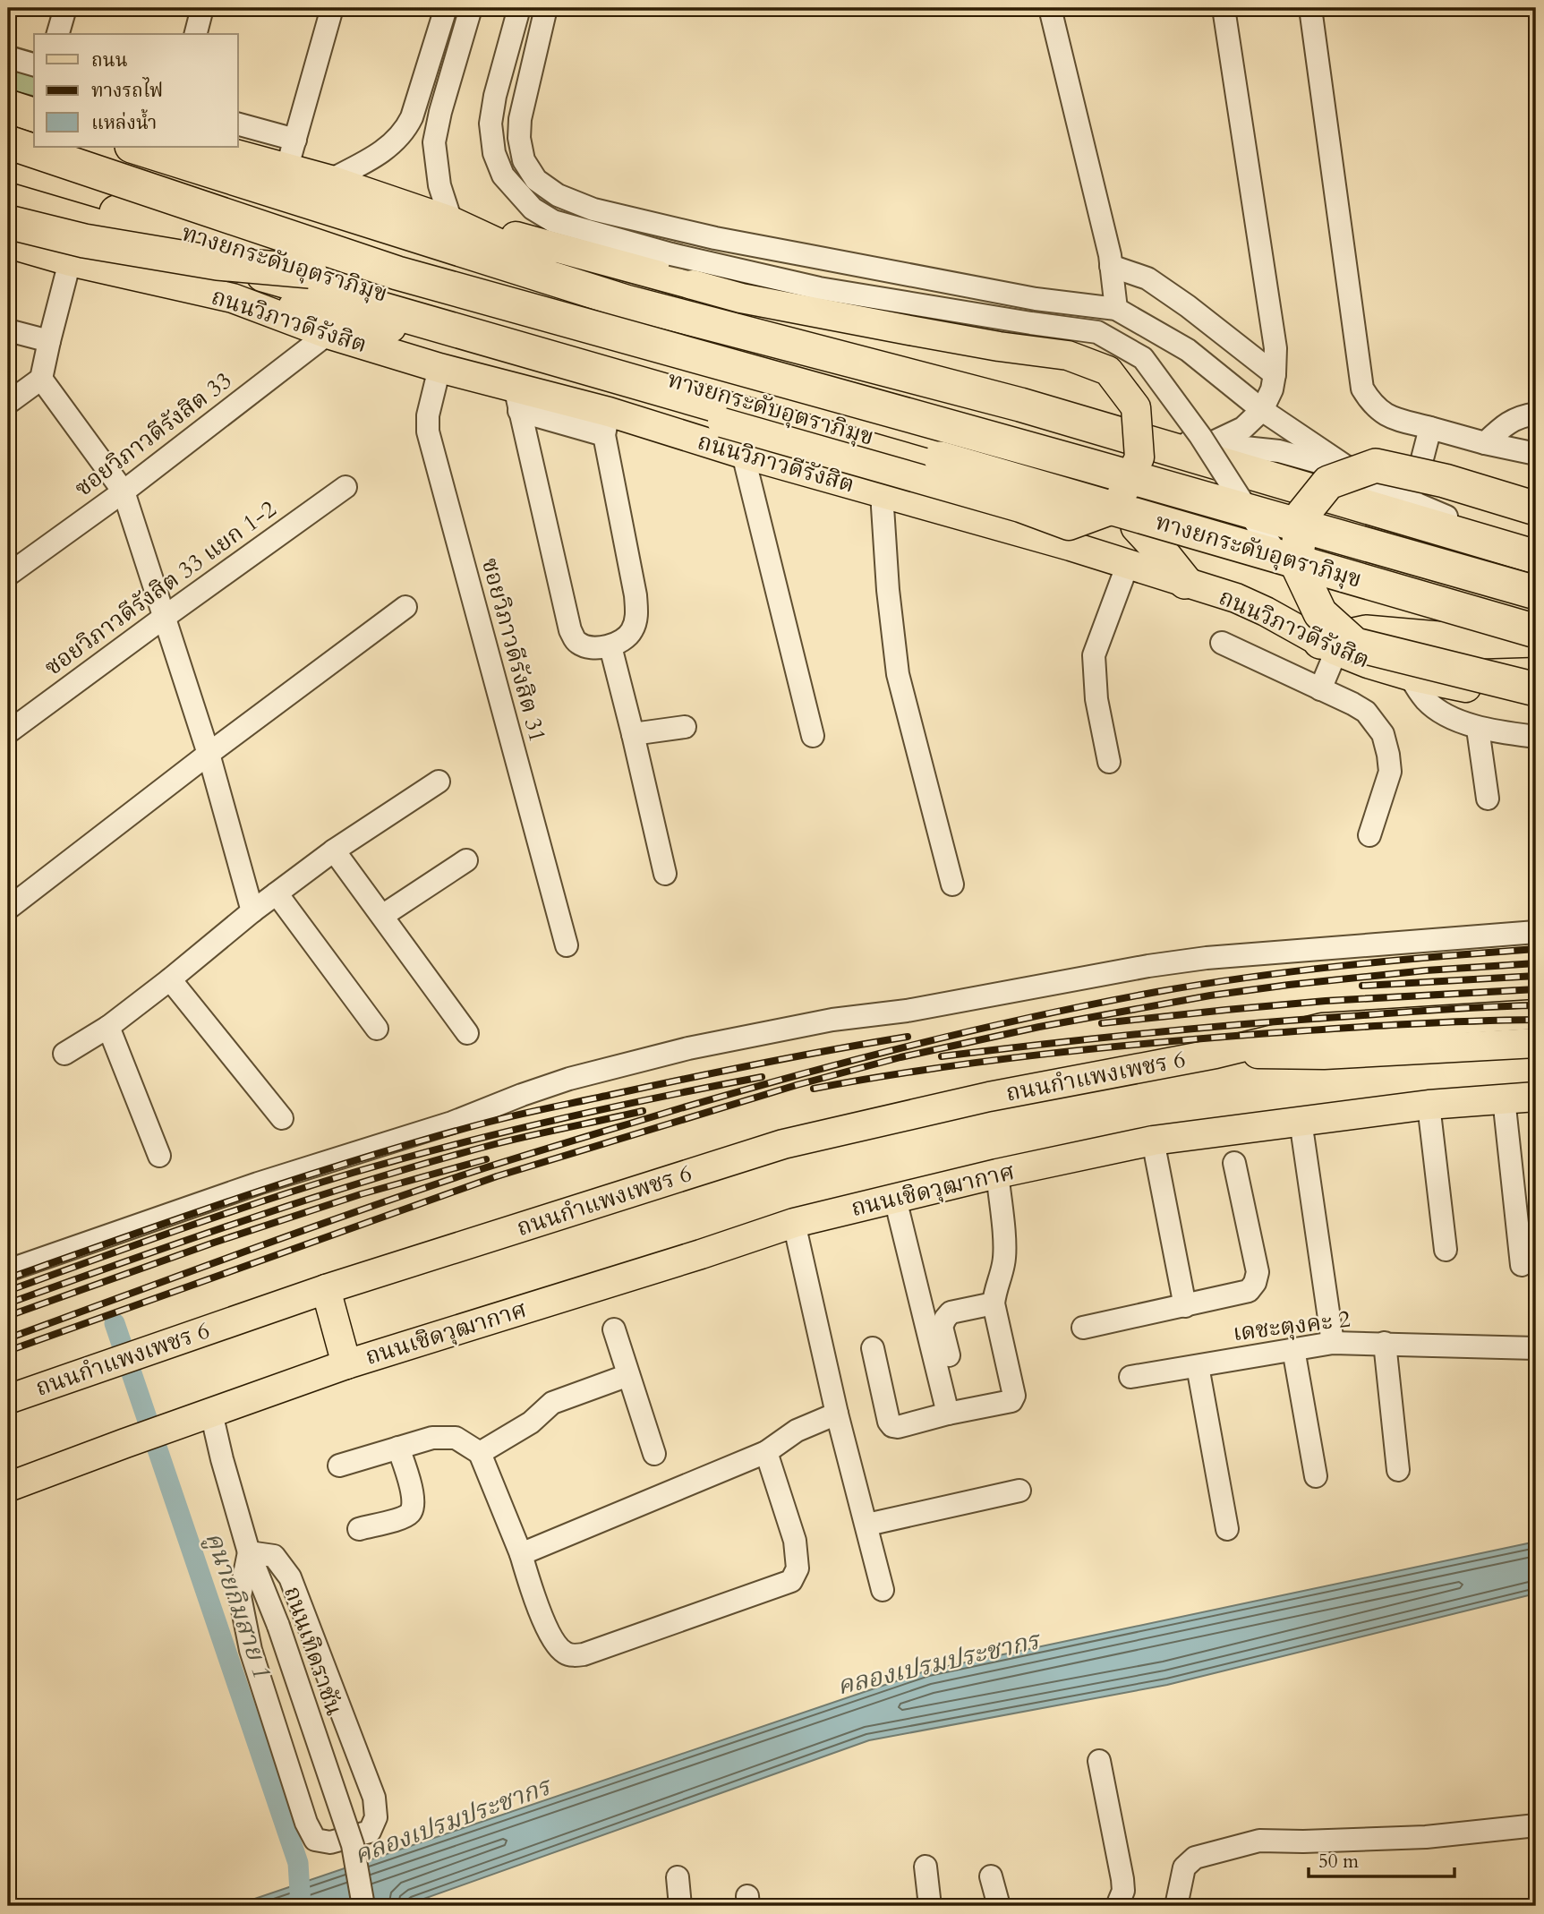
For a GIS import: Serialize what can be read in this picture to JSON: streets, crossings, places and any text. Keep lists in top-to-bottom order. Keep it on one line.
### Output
{"streets":{"highway":["ทางยกระดับอุตราภิมุข","ถนนวิภาวดีรังสิต"],"main road":["ถนนกำแพงเพชร 6","ถนนเชิดวุฒากาศ"],"street":["ซอยวิภาวดีรังสิต 33","ซอยวิภาวดีรังสิต 33 แยก 1-2","ซอยวิภาวดีรังสิต 31","เดชะตุงคะ 2","ถนนเทิดราชัน"]},"crossings":[["ถนนวิภาวดีรังสิต","ซอยวิภาวดีรังสิต 33"],["ถนนวิภาวดีรังสิต","ซอยวิภาวดีรังสิต 31"],["ถนนกำแพงเพชร 6","ถนนเชิดวุฒากาศ"],["ถนนเชิดวุฒากาศ","ถนนเทิดราชัน"]],"water":["คูนายกิมสาย 1","คลองเปรมประชากร"],"legend":["ถนน","ทางรถไฟ","แหล่งน้ำ"],"scale_bar":"50 m"}
